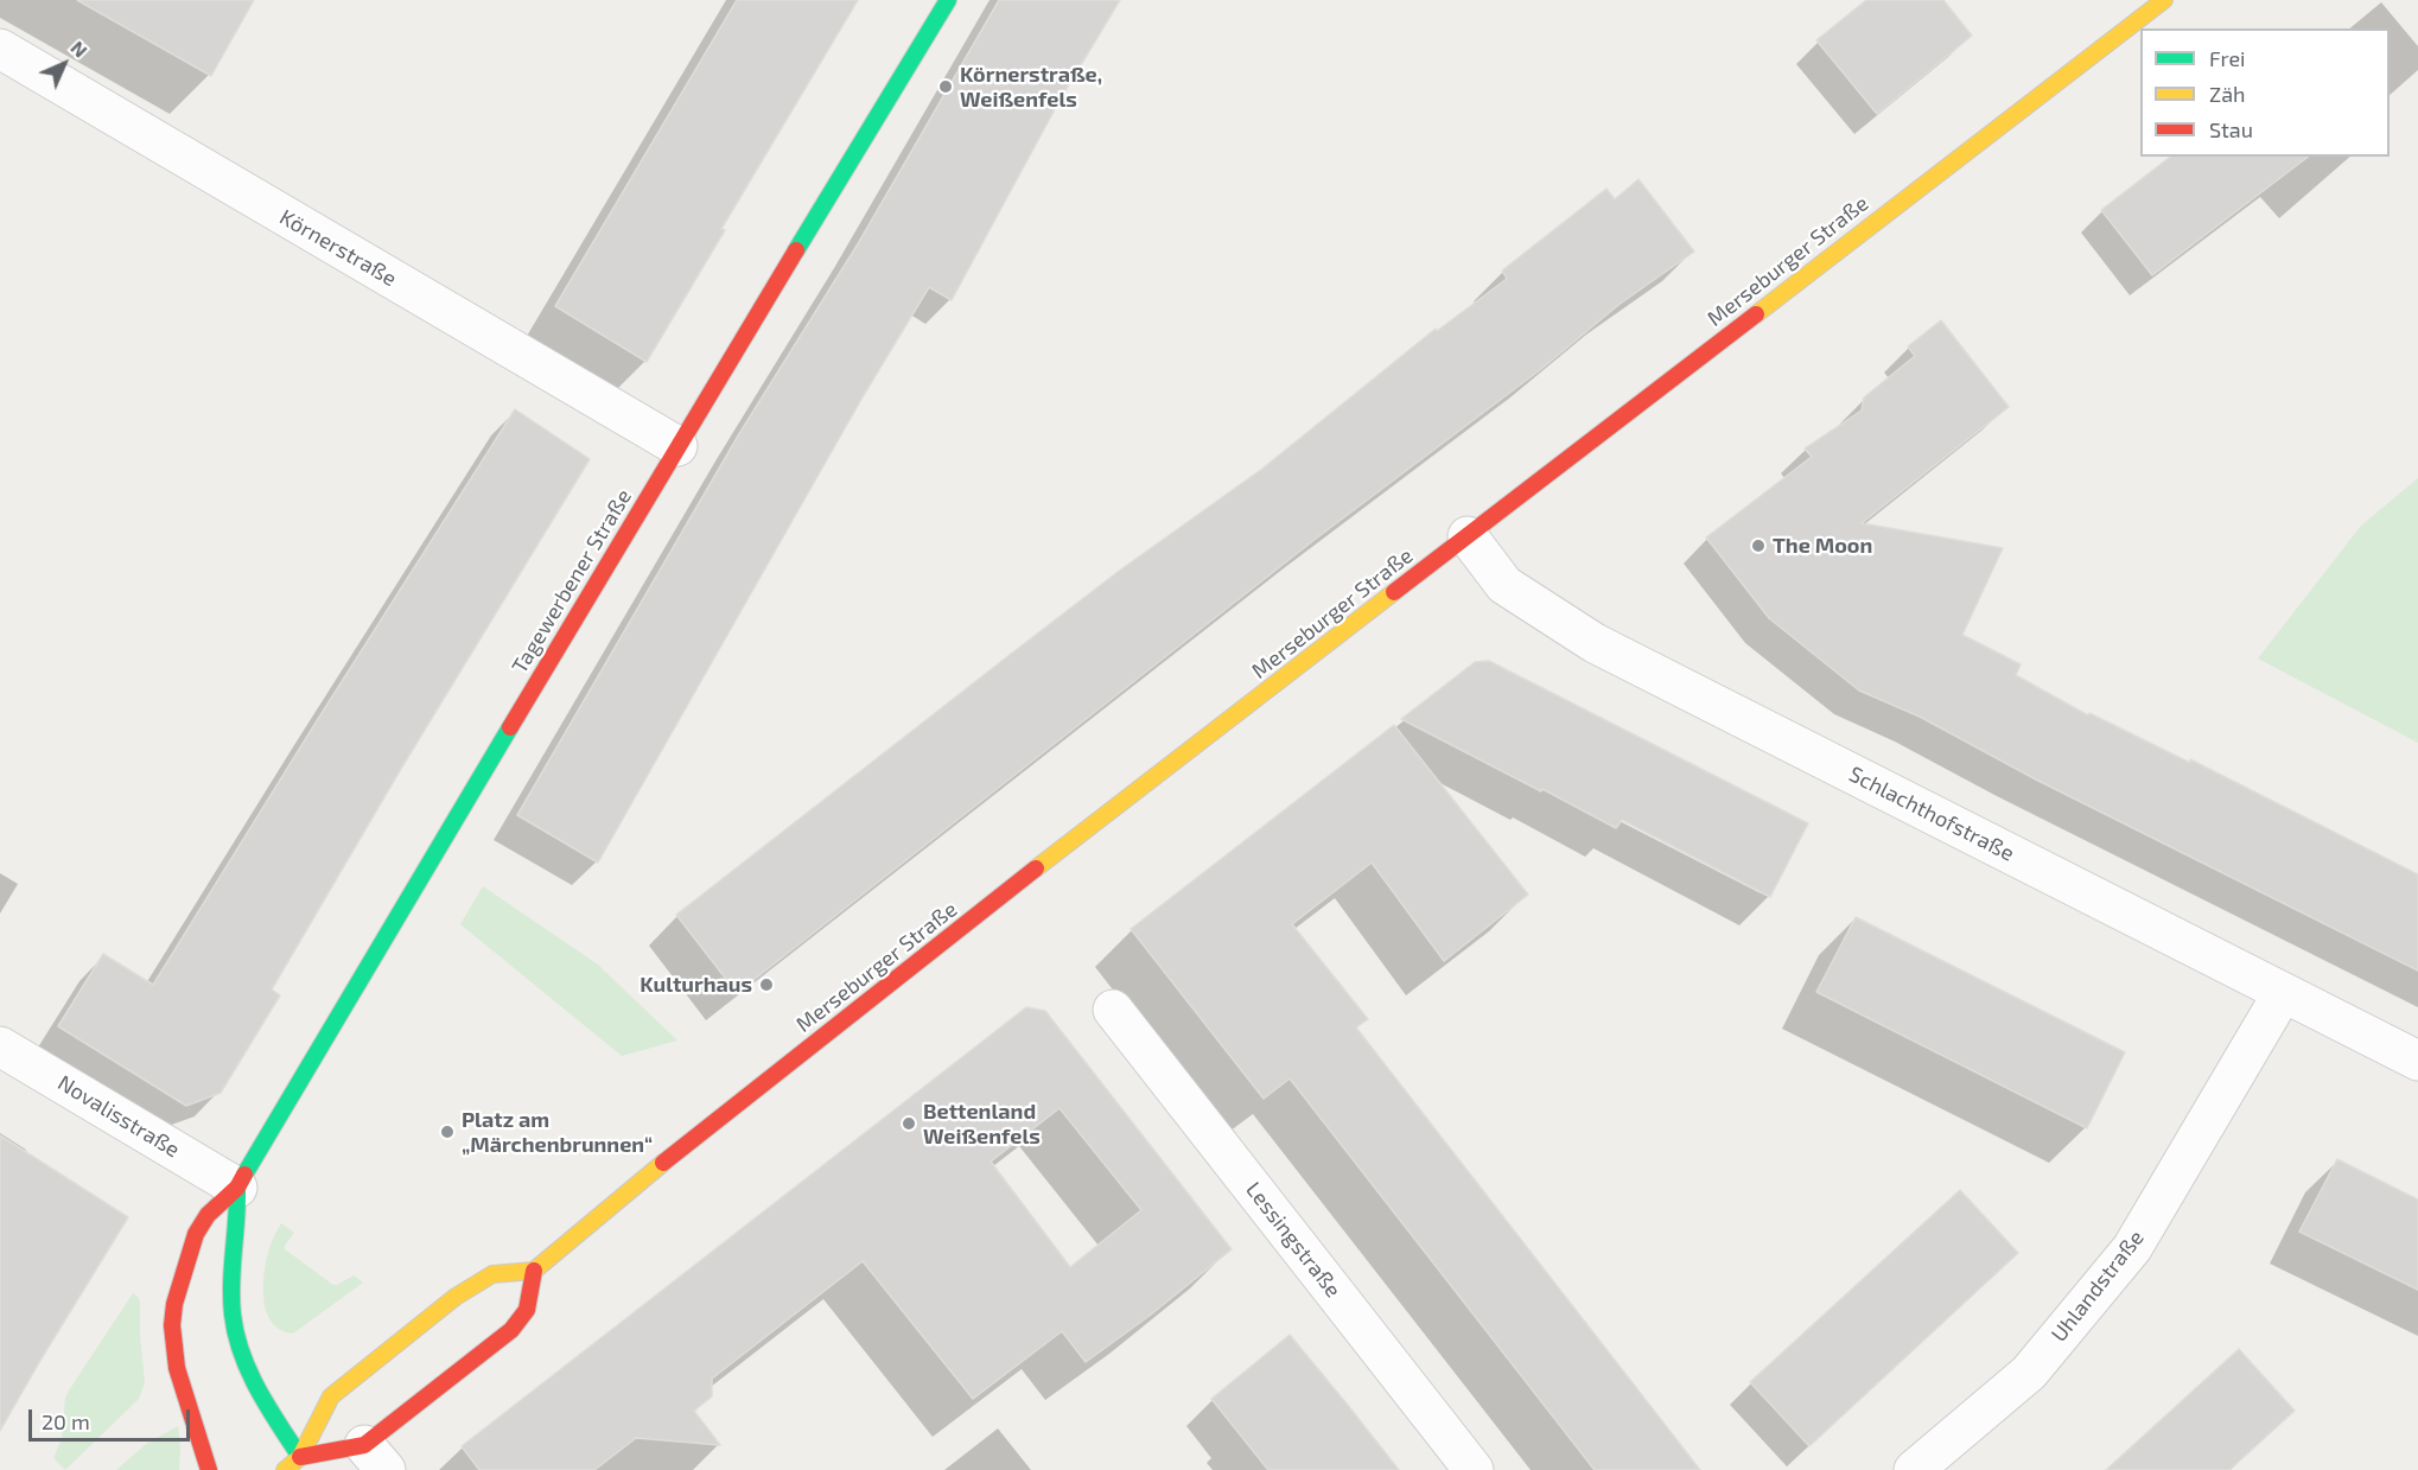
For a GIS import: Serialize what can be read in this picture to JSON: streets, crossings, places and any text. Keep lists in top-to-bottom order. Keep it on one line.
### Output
{"streets":{"main road":["Merseburger Straße","Tagewerbener Straße"],"street":["Körnerstraße","Schlachthofstraße","Novalisstraße","Lessingstraße","Uhlandstraße"]},"crossings":[["Körnerstraße","Tagewerbener Straße"],["Merseburger Straße","Schlachthofstraße"],["Tagewerbener Straße","Novalisstraße"],["Schlachthofstraße","Uhlandstraße"]],"places":["Körnerstraße, Weißenfels","The Moon","Kulturhaus","Bettenland Weißenfels","Platz am „Märchenbrunnen“"],"legend":["Frei","Zäh","Stau"],"scale_bar":"20 m","north":"top right"}
